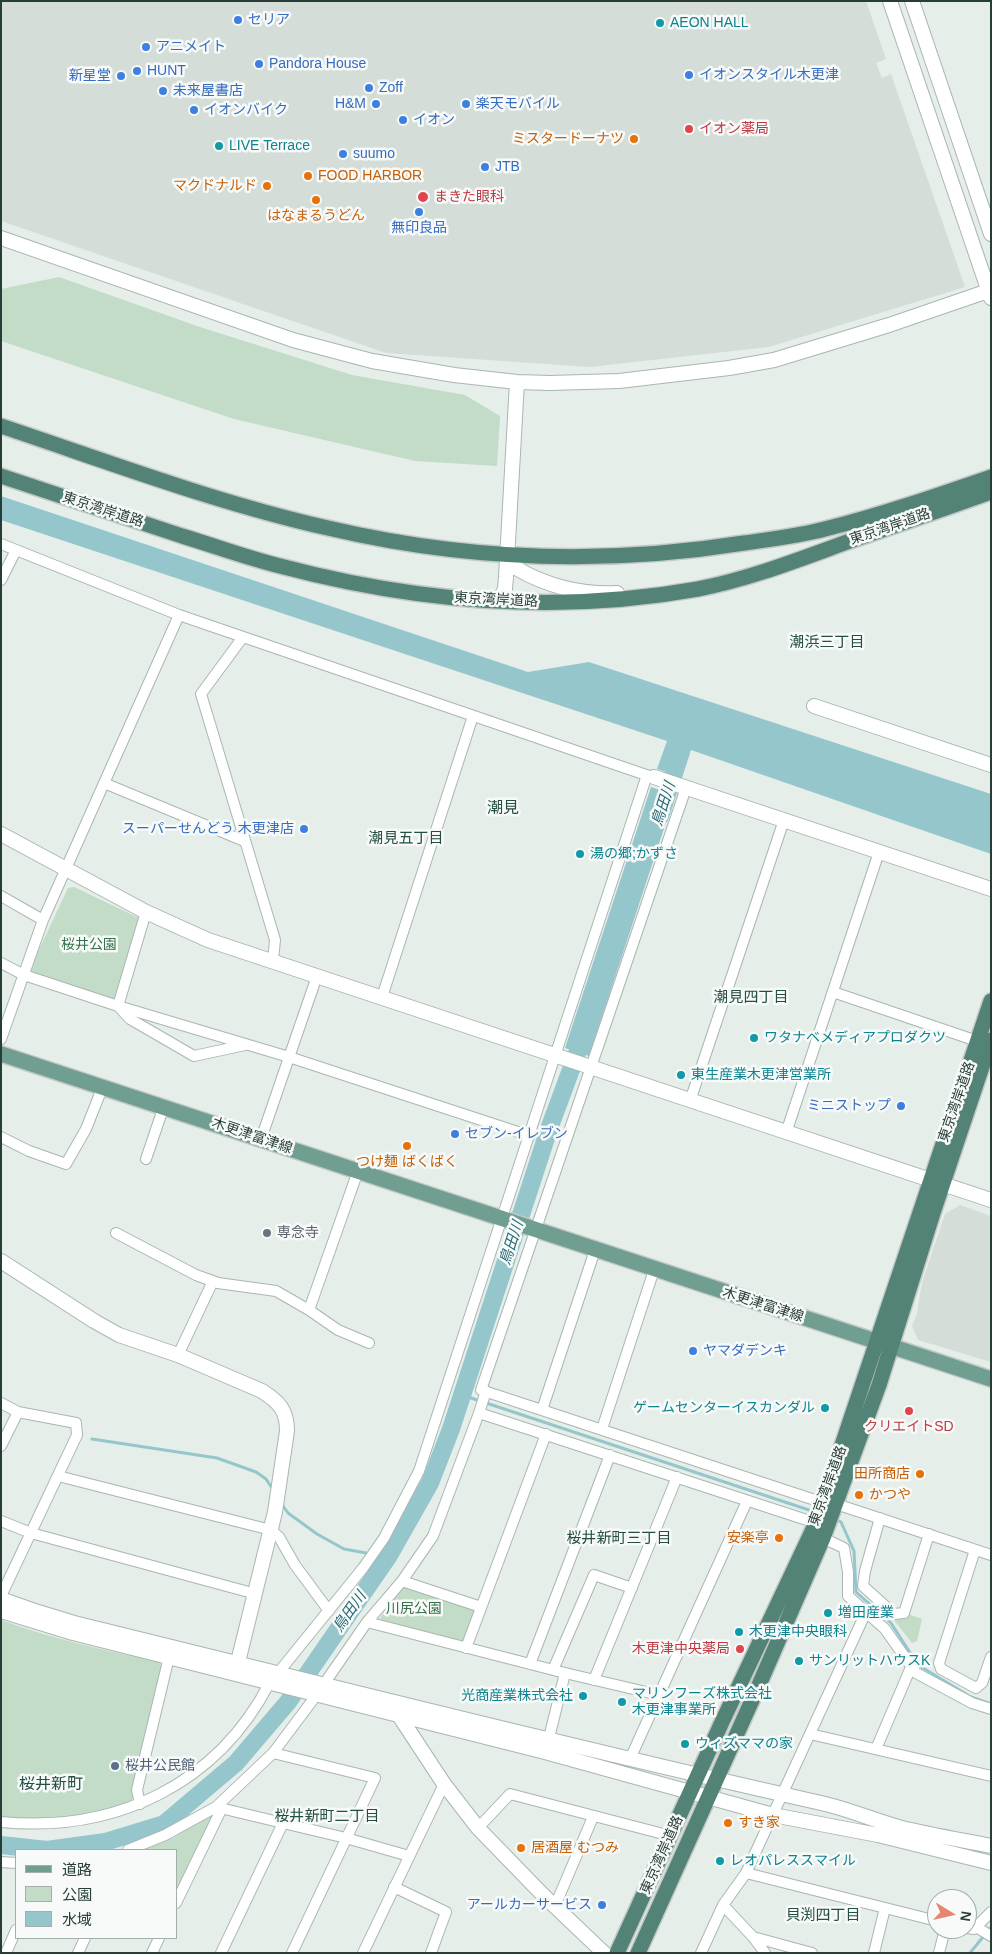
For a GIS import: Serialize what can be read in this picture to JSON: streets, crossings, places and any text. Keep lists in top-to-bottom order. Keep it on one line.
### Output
{"streets":{"highway":["東京湾岸道路"],"main road":["木更津富津線"]},"crossings":[["東京湾岸道路","木更津富津線"]],"districts":["潮浜三丁目","潮見","潮見五丁目","潮見四丁目","桜井新町三丁目","桜井新町","桜井新町二丁目","貝渕四丁目"],"water":["鳥田川"],"parks":["桜井公園","川尻公園"],"places":["セリア","AEON HALL","アニメイト","Pandora House","HUNT","イオンスタイル木更津","新星堂","Zoff","未来屋書店","H&M","楽天モバイル","イオンバイク","イオン","イオン薬局","ミスタードーナツ","LIVE Terrace","suumo","JTB","FOOD HARBOR","マクドナルド","まきた眼科","はなまるうどん","無印良品","スーパーせんどう 木更津店","湯の郷;かずさ","ワタナベメディアプロダクツ","東生産業木更津営業所","ミニストップ","セブン-イレブン","つけ麺 ばくばく","専念寺","ヤマダデンキ","ゲームセンターイスカンダル","クリエイトSD","田所商店","かつや","安楽亭","増田産業","木更津中央眼科","木更津中央薬局","サンリットハウスK","光商産業株式会社","マリンフーズ株式会社 木更津事業所","ウィズママの家","桜井公民館","すき家","居酒屋 むつみ","レオパレススマイル","アールカーサービス"],"legend":["道路","公園","水域"],"north":"right"}
